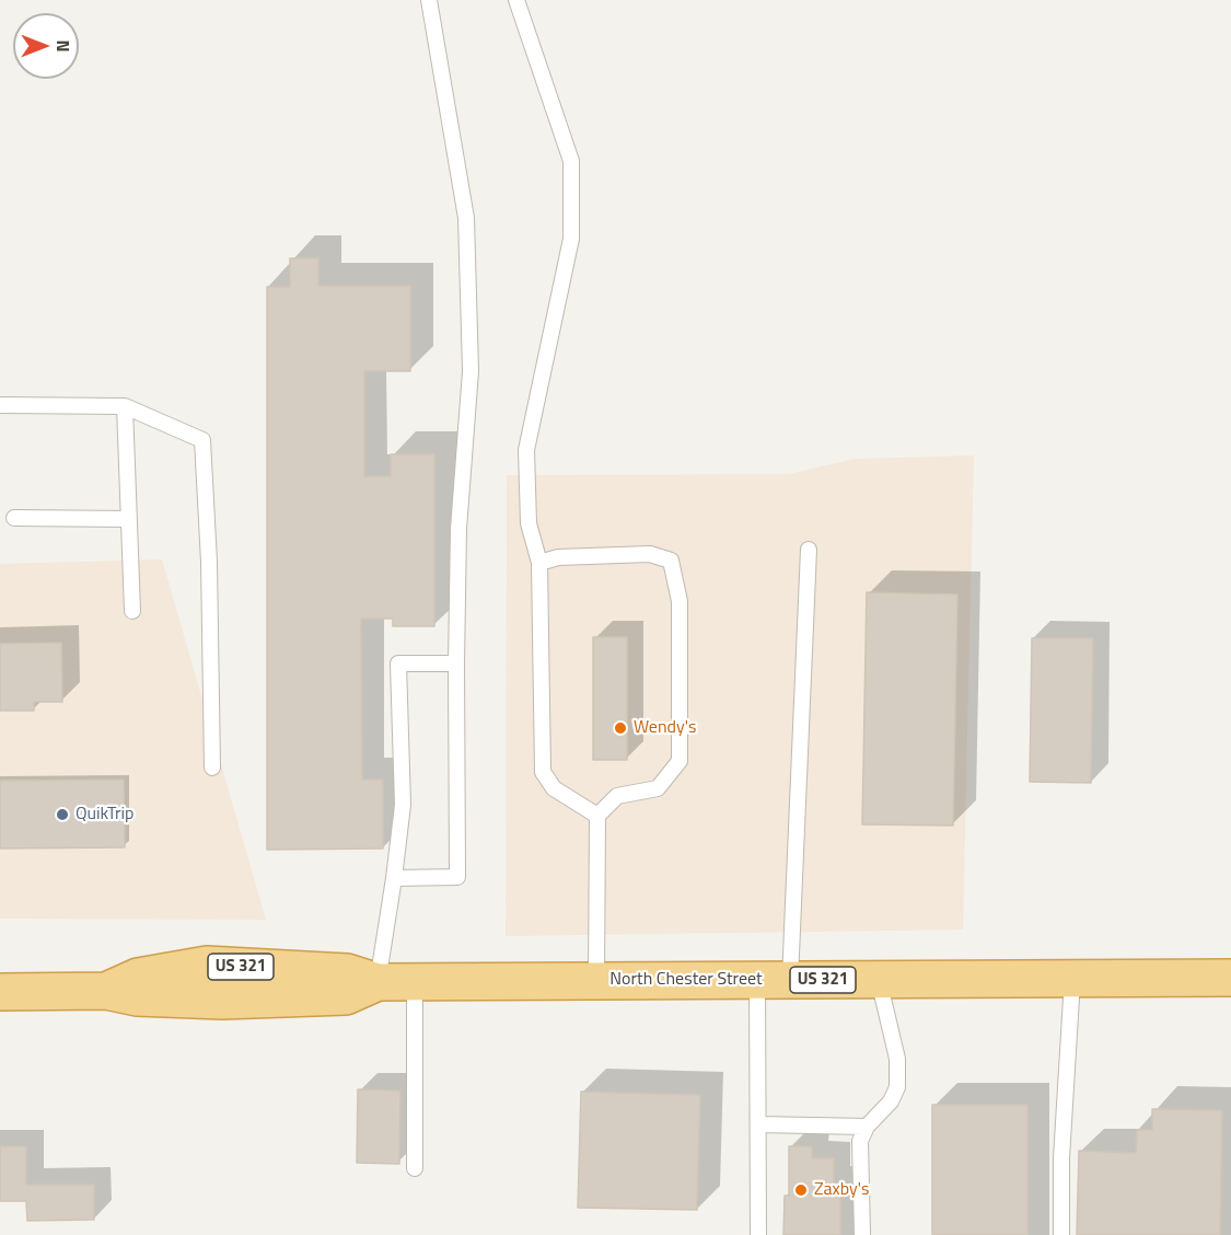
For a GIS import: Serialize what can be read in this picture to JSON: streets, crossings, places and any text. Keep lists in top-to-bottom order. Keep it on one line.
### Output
{"streets":{"highway":["US 321","North Chester Street"]},"places":["Wendy's","QuikTrip","Zaxby's"],"north":"right"}
